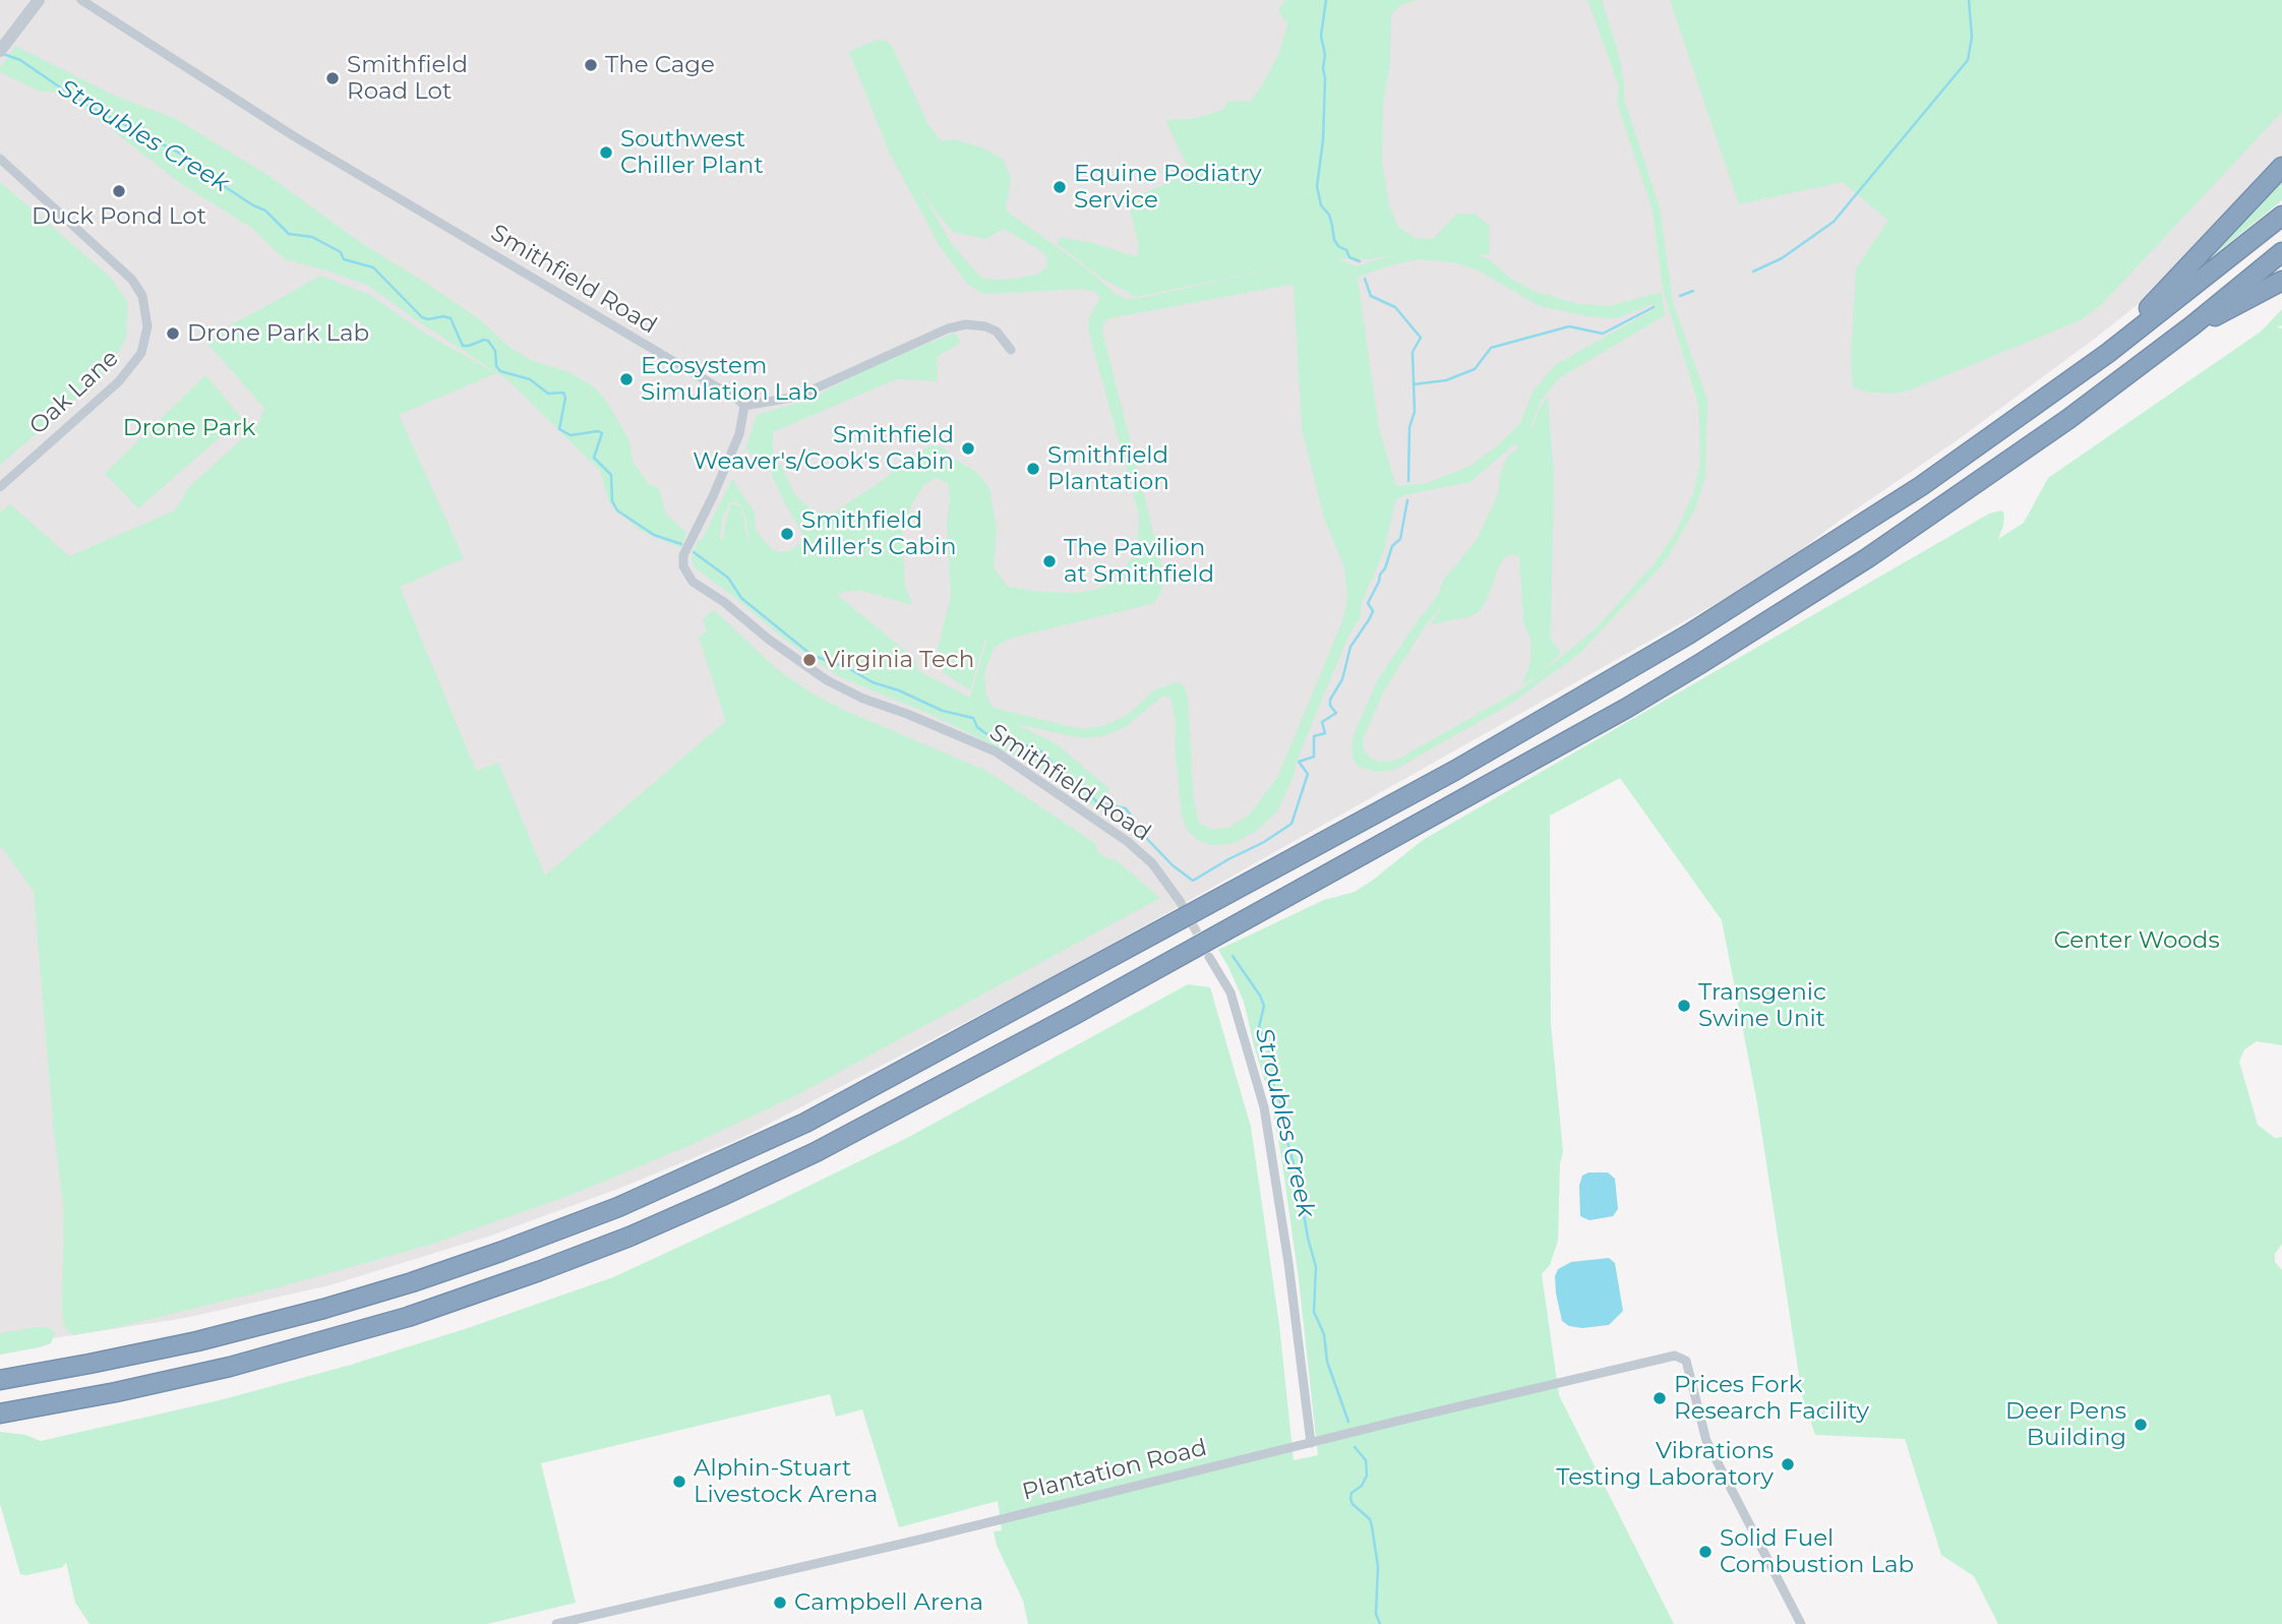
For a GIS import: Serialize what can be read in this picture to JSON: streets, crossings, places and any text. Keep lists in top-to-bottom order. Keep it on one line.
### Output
{"streets":{"street":["Smithfield Road","Oak Lane","Plantation Road"]},"water":["Stroubles Creek"],"parks":["Drone Park","Center Woods"],"places":["The Cage","Smithfield Road Lot","Southwest Chiller Plant","Equine Podiatry Service","Duck Pond Lot","Drone Park Lab","Ecosystem Simulation Lab","Smithfield Weaver's/Cook's Cabin","Smithfield Plantation","Smithfield Miller's Cabin","The Pavilion at Smithfield","Virginia Tech","Transgenic Swine Unit","Prices Fork Research Facility","Deer Pens Building","Vibrations Testing Laboratory","Alphin-Stuart Livestock Arena","Solid Fuel Combustion Lab","Campbell Arena"]}
